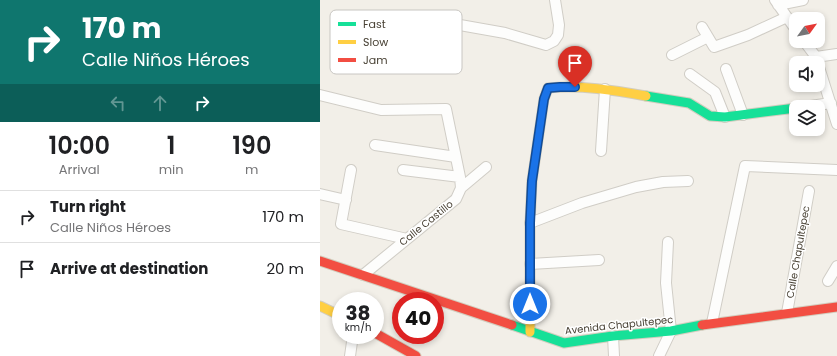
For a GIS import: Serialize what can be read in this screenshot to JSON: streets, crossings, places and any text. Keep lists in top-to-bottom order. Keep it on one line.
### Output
{"streets":{"street":["Calle Castillo","Calle Chapultepec","Avenida Chapultepec"]},"crossings":[["Calle Castillo","Avenida Chapultepec"],["Calle Chapultepec","Avenida Chapultepec"]],"legend":["Fast","Slow","Jam"],"north":"top right","page":{"turn":["170 m","Calle Niños Héroes"],"eta":["10:00","Arrival","1","min","190","m"],"list":[{"name":"Turn right","note":"Calle Niños Héroes","value":"170 m"},{"name":"Arrive at destination","value":"20 m"}],"speed":"38 km/h","limit":"40"}}
